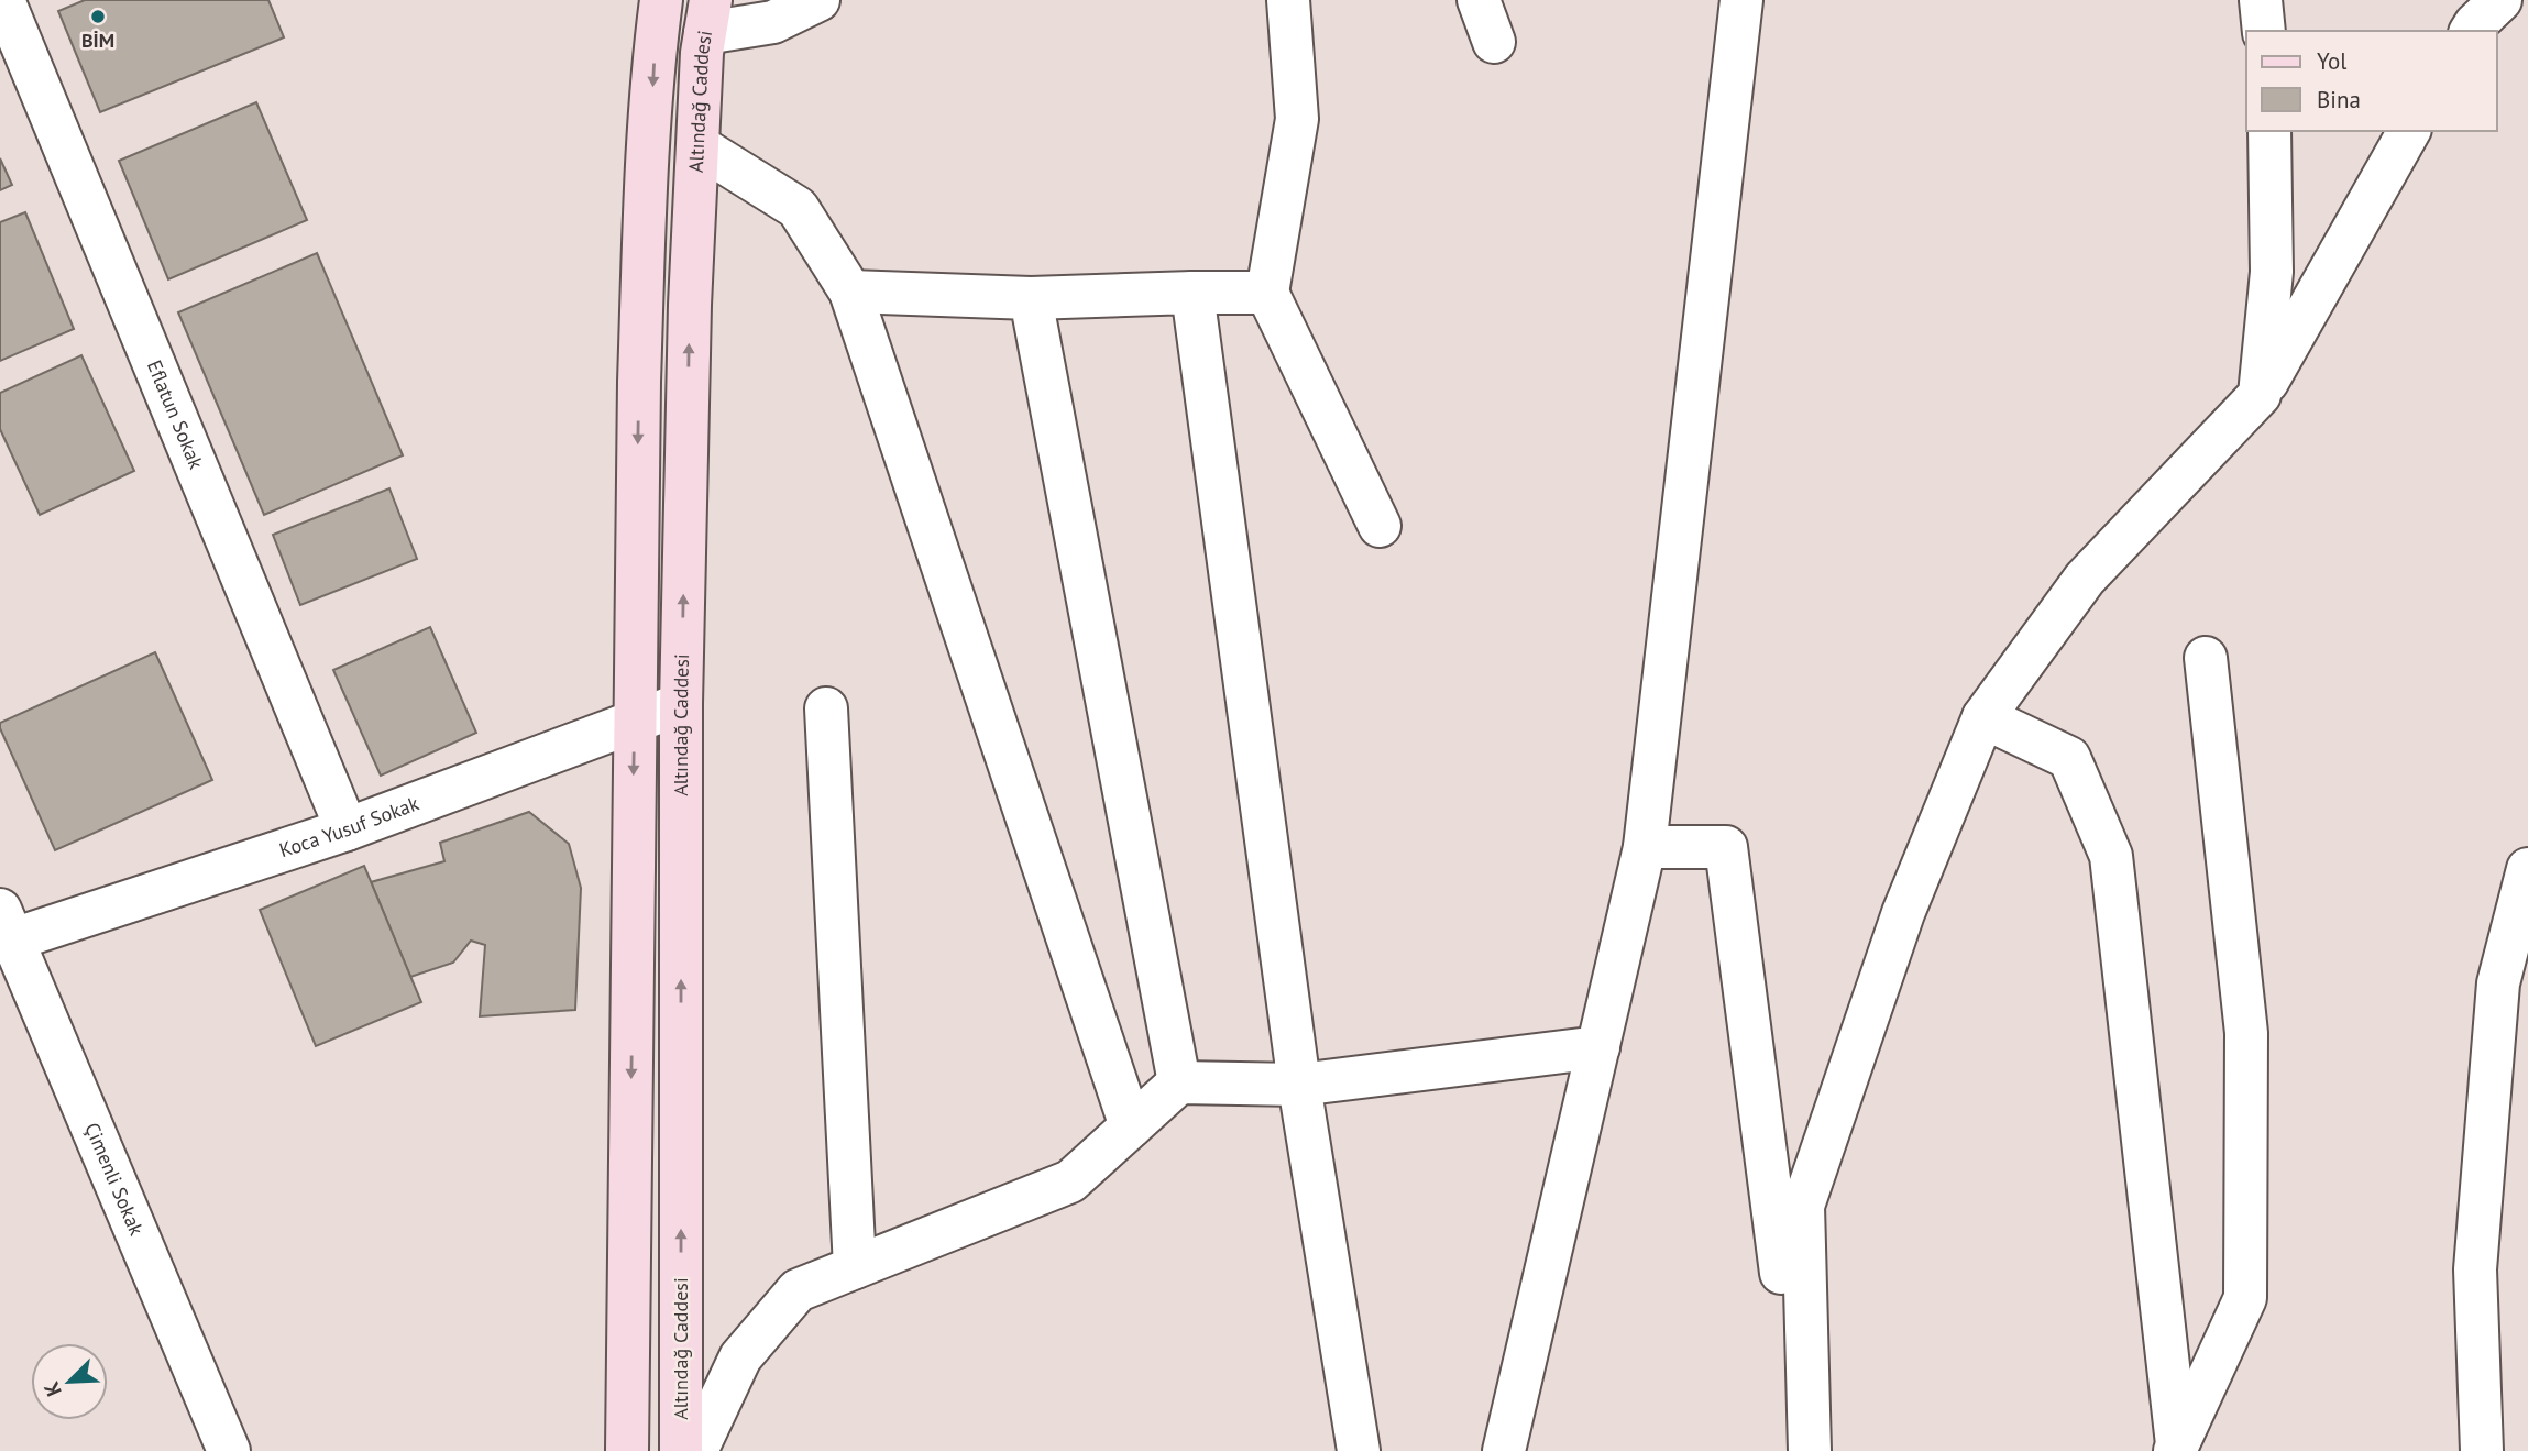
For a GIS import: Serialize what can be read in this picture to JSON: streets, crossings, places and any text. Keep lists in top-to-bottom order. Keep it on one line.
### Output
{"streets":{"main road":["Altındağ Caddesi"],"street":["Eflatun Sokak","Koca Yusuf Sokak","Çimenli Sokak"]},"crossings":[["Altındağ Caddesi","Koca Yusuf Sokak"],["Eflatun Sokak","Koca Yusuf Sokak"],["Koca Yusuf Sokak","Çimenli Sokak"]],"places":["BİM"],"legend":["Yol","Bina"],"north":"bottom left"}
